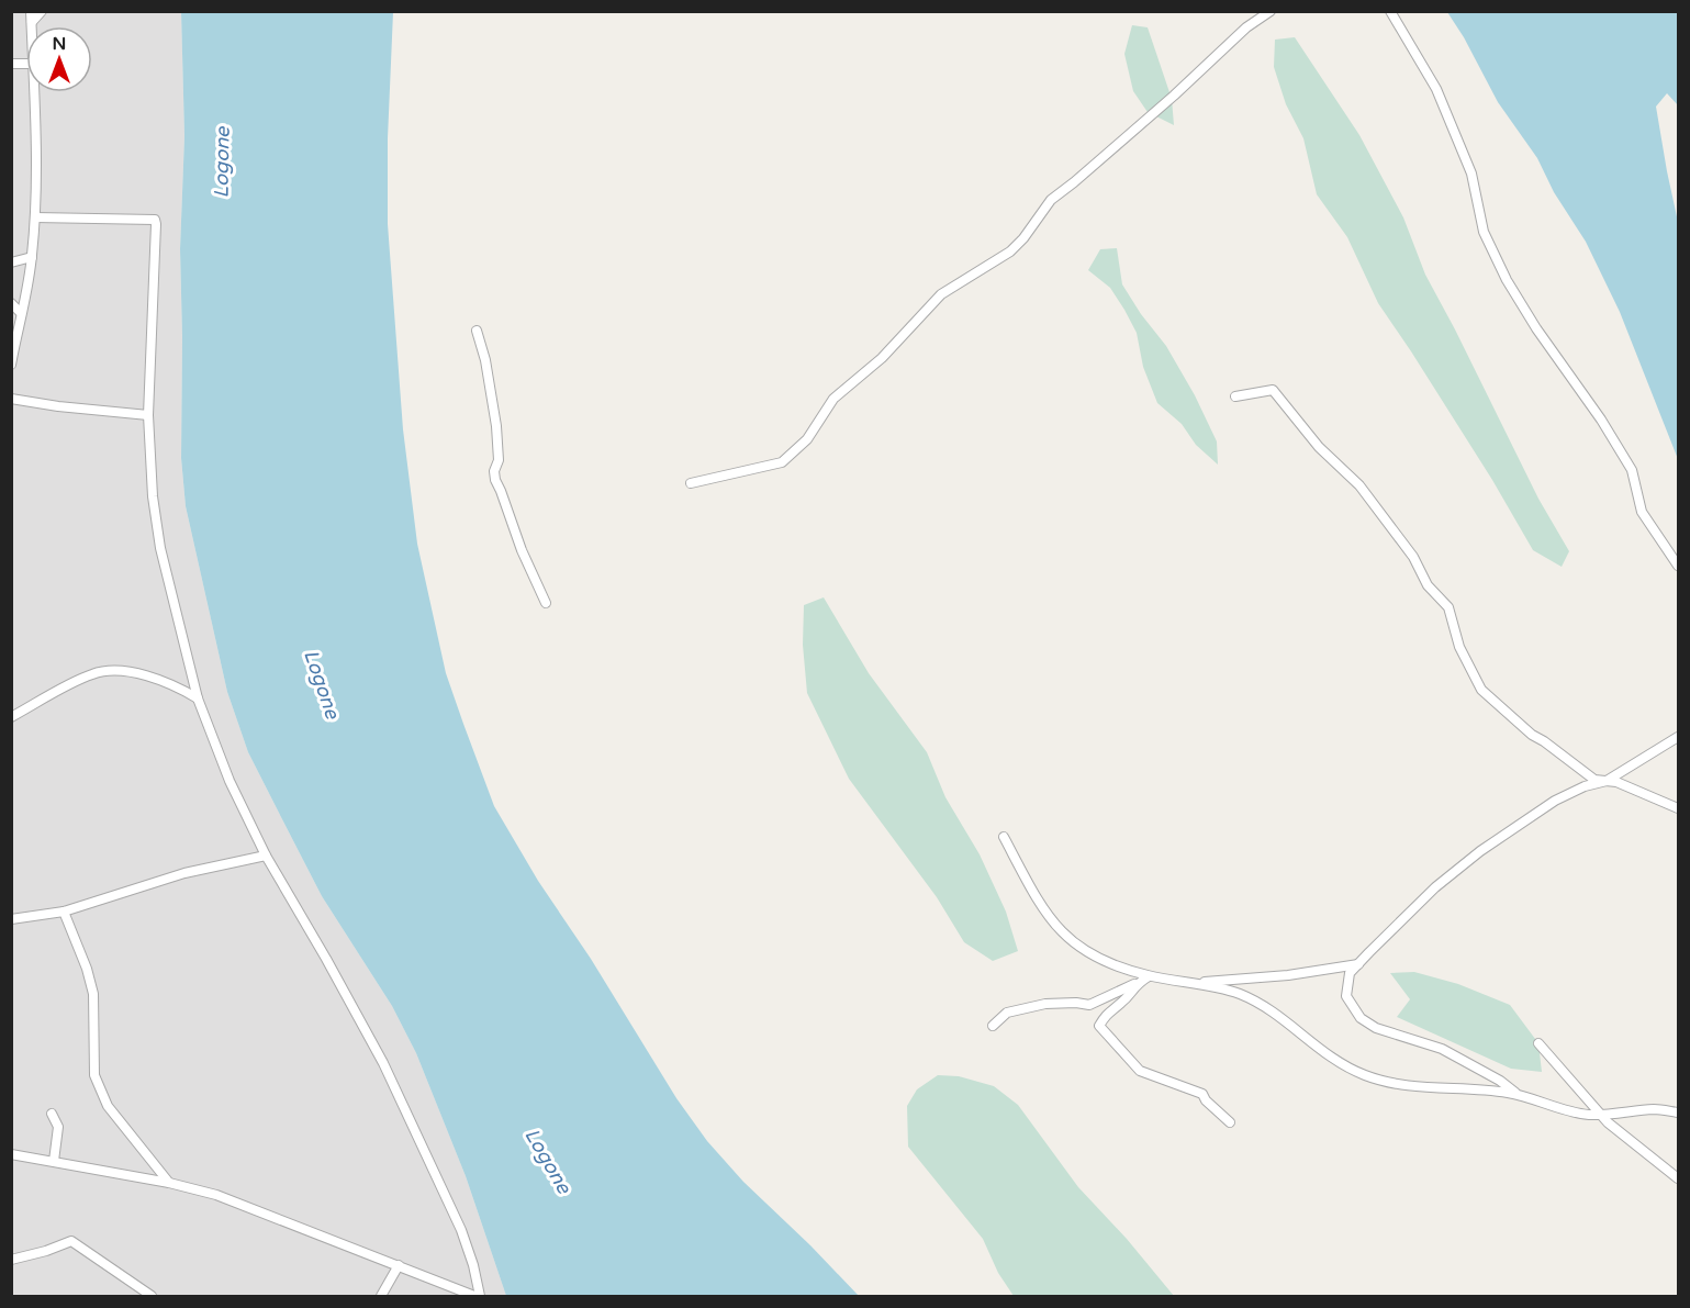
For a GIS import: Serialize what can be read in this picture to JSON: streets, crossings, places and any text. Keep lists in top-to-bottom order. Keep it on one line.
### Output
{"water":["Logone"],"north":"top"}
